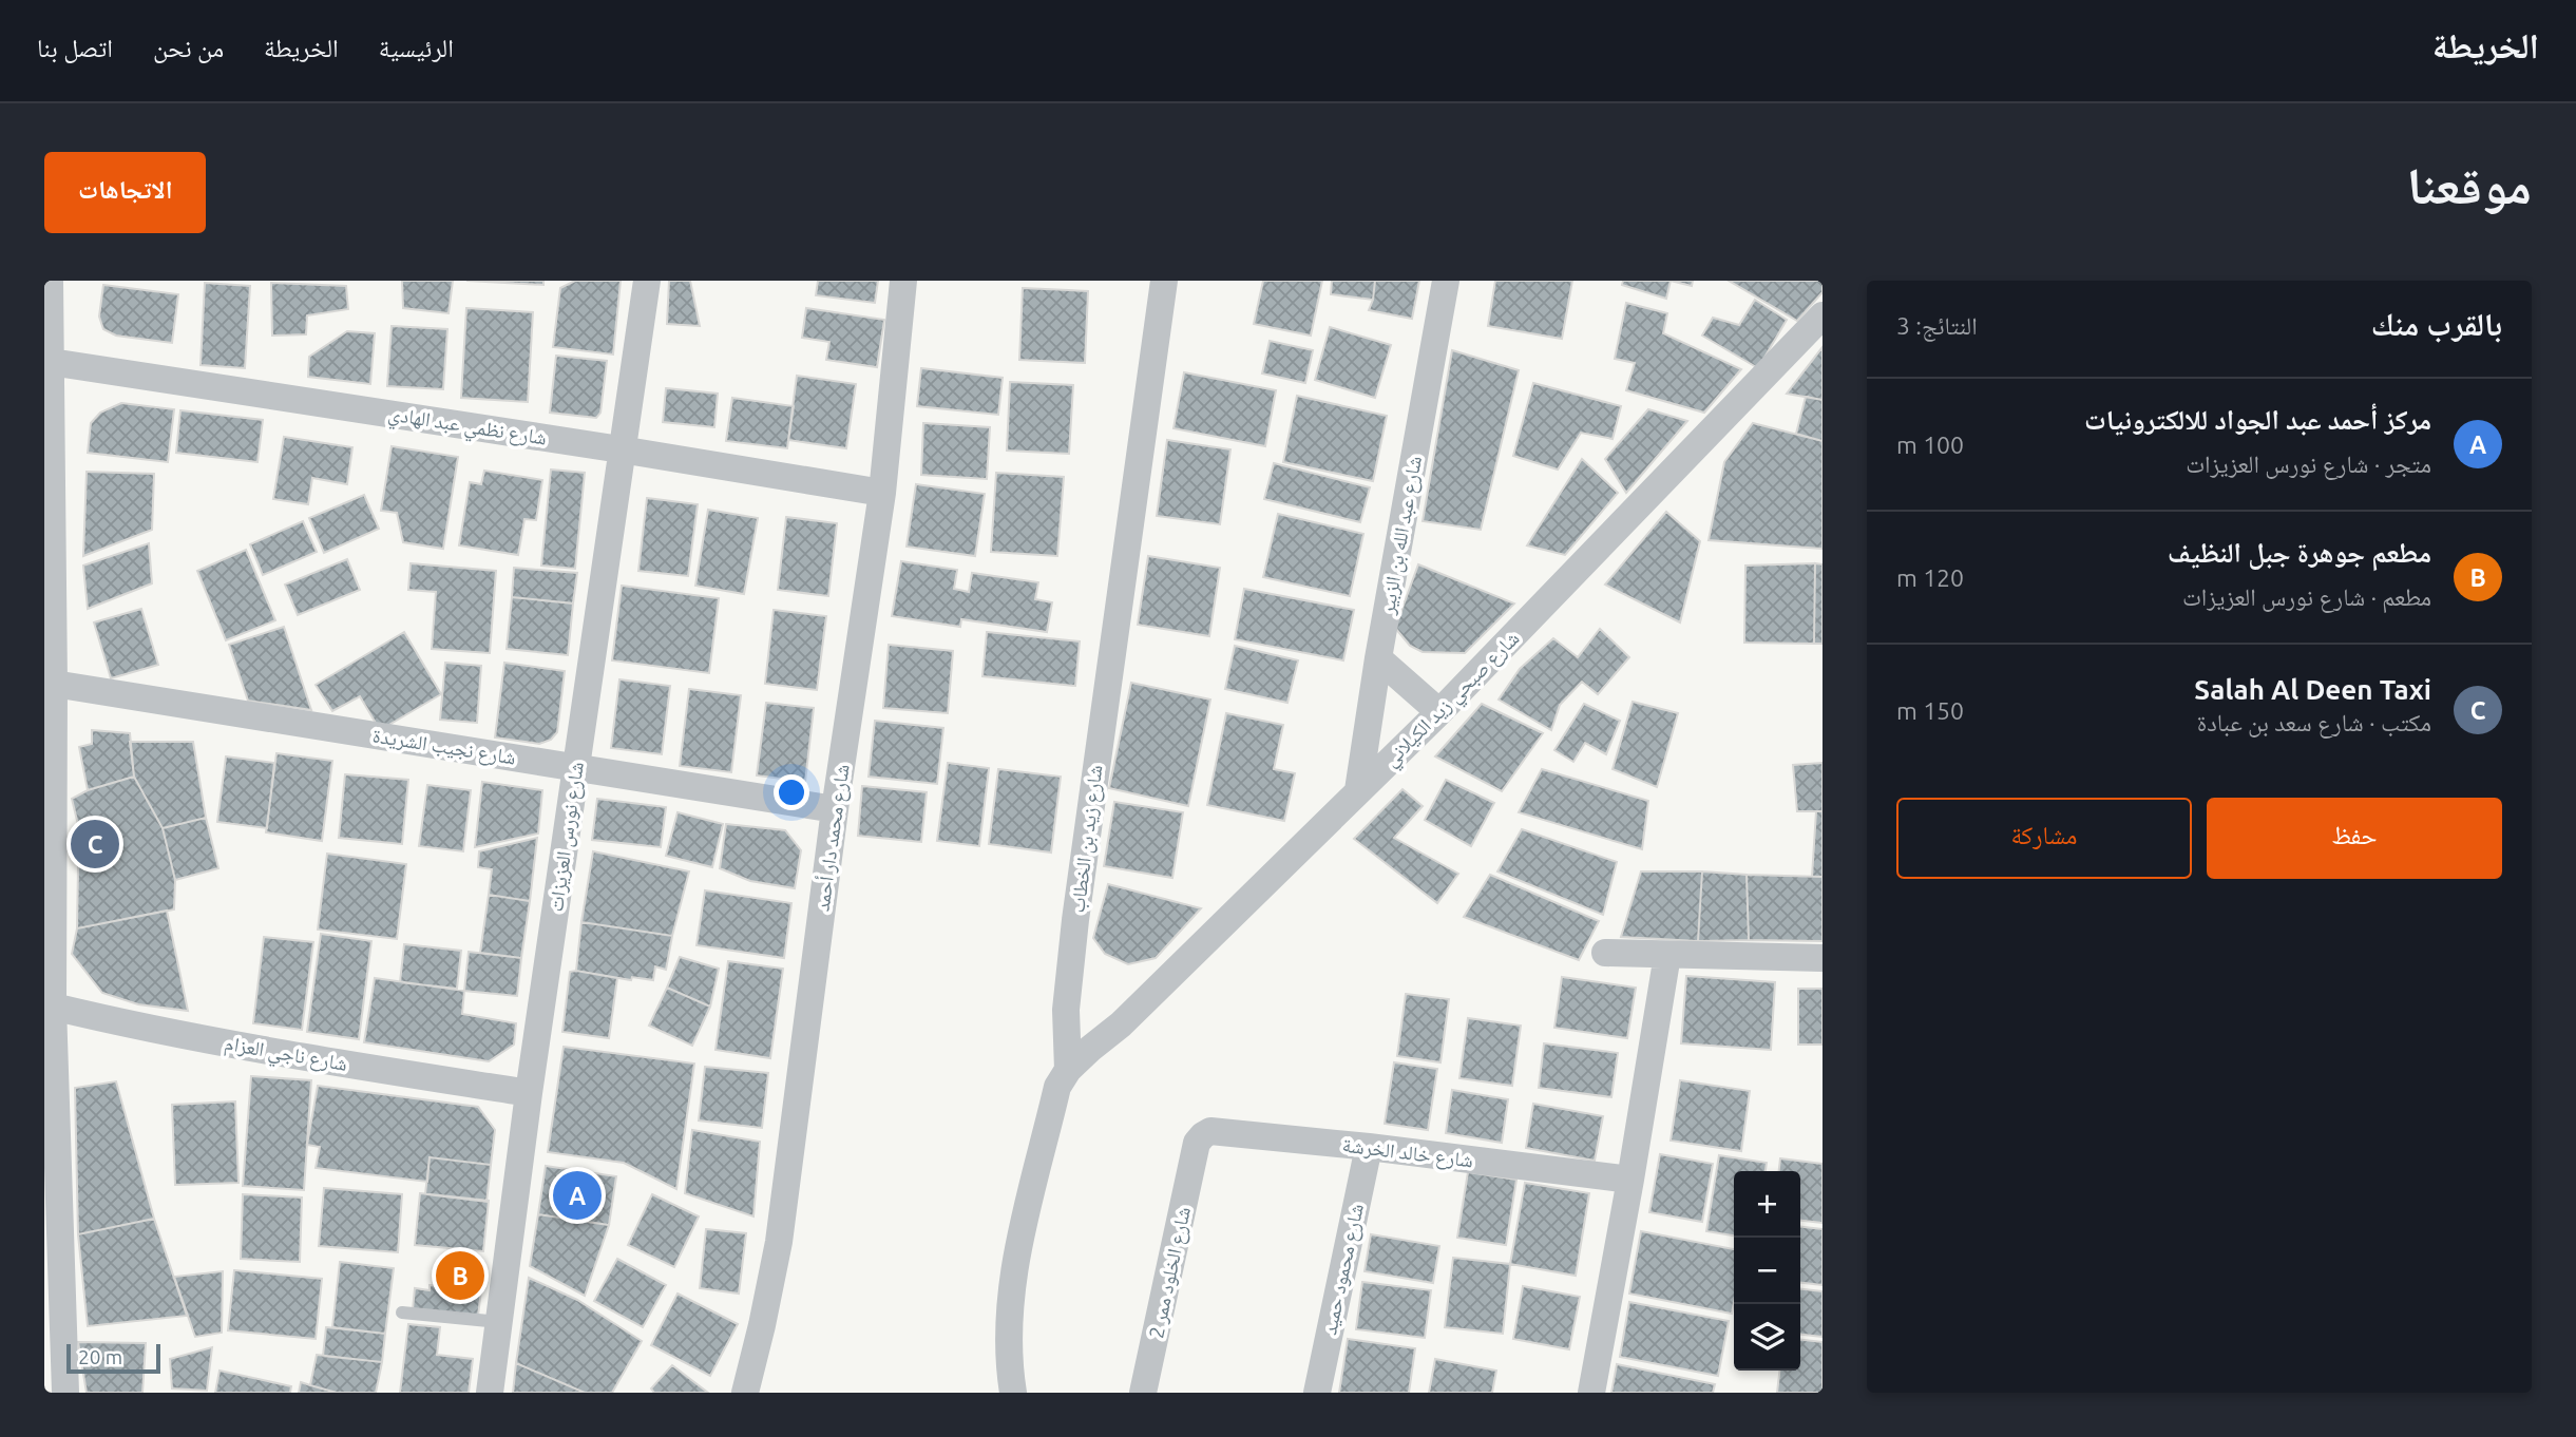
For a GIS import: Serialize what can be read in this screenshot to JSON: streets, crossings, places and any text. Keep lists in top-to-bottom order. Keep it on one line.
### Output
{"streets":{"street":["شارع نظمي عبد الهادي","شارع عبد الله بن الزبير","شارع صبحي زيد الكيلاني","شارع نجيب الشريدة","شارع نورس العزيزات","شارع محمد دار أحمد","شارع زيد بن الخطاب","شارع ناجي العزام","شارع خالد الخرشة","شارع محمود حميد","شارع الخلود ممر 2"]},"crossings":[["شارع نظمي عبد الهادي","شارع نورس العزيزات"],["شارع نظمي عبد الهادي","شارع محمد دار أحمد"],["شارع عبد الله بن الزبير","شارع صبحي زيد الكيلاني"],["شارع صبحي زيد الكيلاني","شارع زيد بن الخطاب"],["شارع نجيب الشريدة","شارع نورس العزيزات"],["شارع نجيب الشريدة","شارع محمد دار أحمد"],["شارع نورس العزيزات","شارع ناجي العزام"],["شارع خالد الخرشة","شارع محمود حميد"],["شارع خالد الخرشة","شارع الخلود ممر 2"]],"scale_bar":"20 m","page":{"header":"الخريطة","nav":["الرئيسية","الخريطة","من نحن","اتصل بنا"],"title":"موقعنا","buttons":["الاتجاهات",["حفظ","مشاركة"]],"heading":["بالقرب منك","النتائج: 3"],"list":[{"mark":"A","name":"مركز أحمد عبد الجواد للالكترونيات","note":"متجر · شارع نورس العزيزات","value":"100 m"},{"mark":"B","name":"مطعم جوهرة جبل النظيف","note":"مطعم · شارع نورس العزيزات","value":"120 m"},{"mark":"C","name":"Salah Al Deen Taxi","note":"مكتب · شارع سعد بن عبادة","value":"150 m"}],"pins":["C","A","B"],"map_buttons":["+","−"],"scale":"20 m"}}
